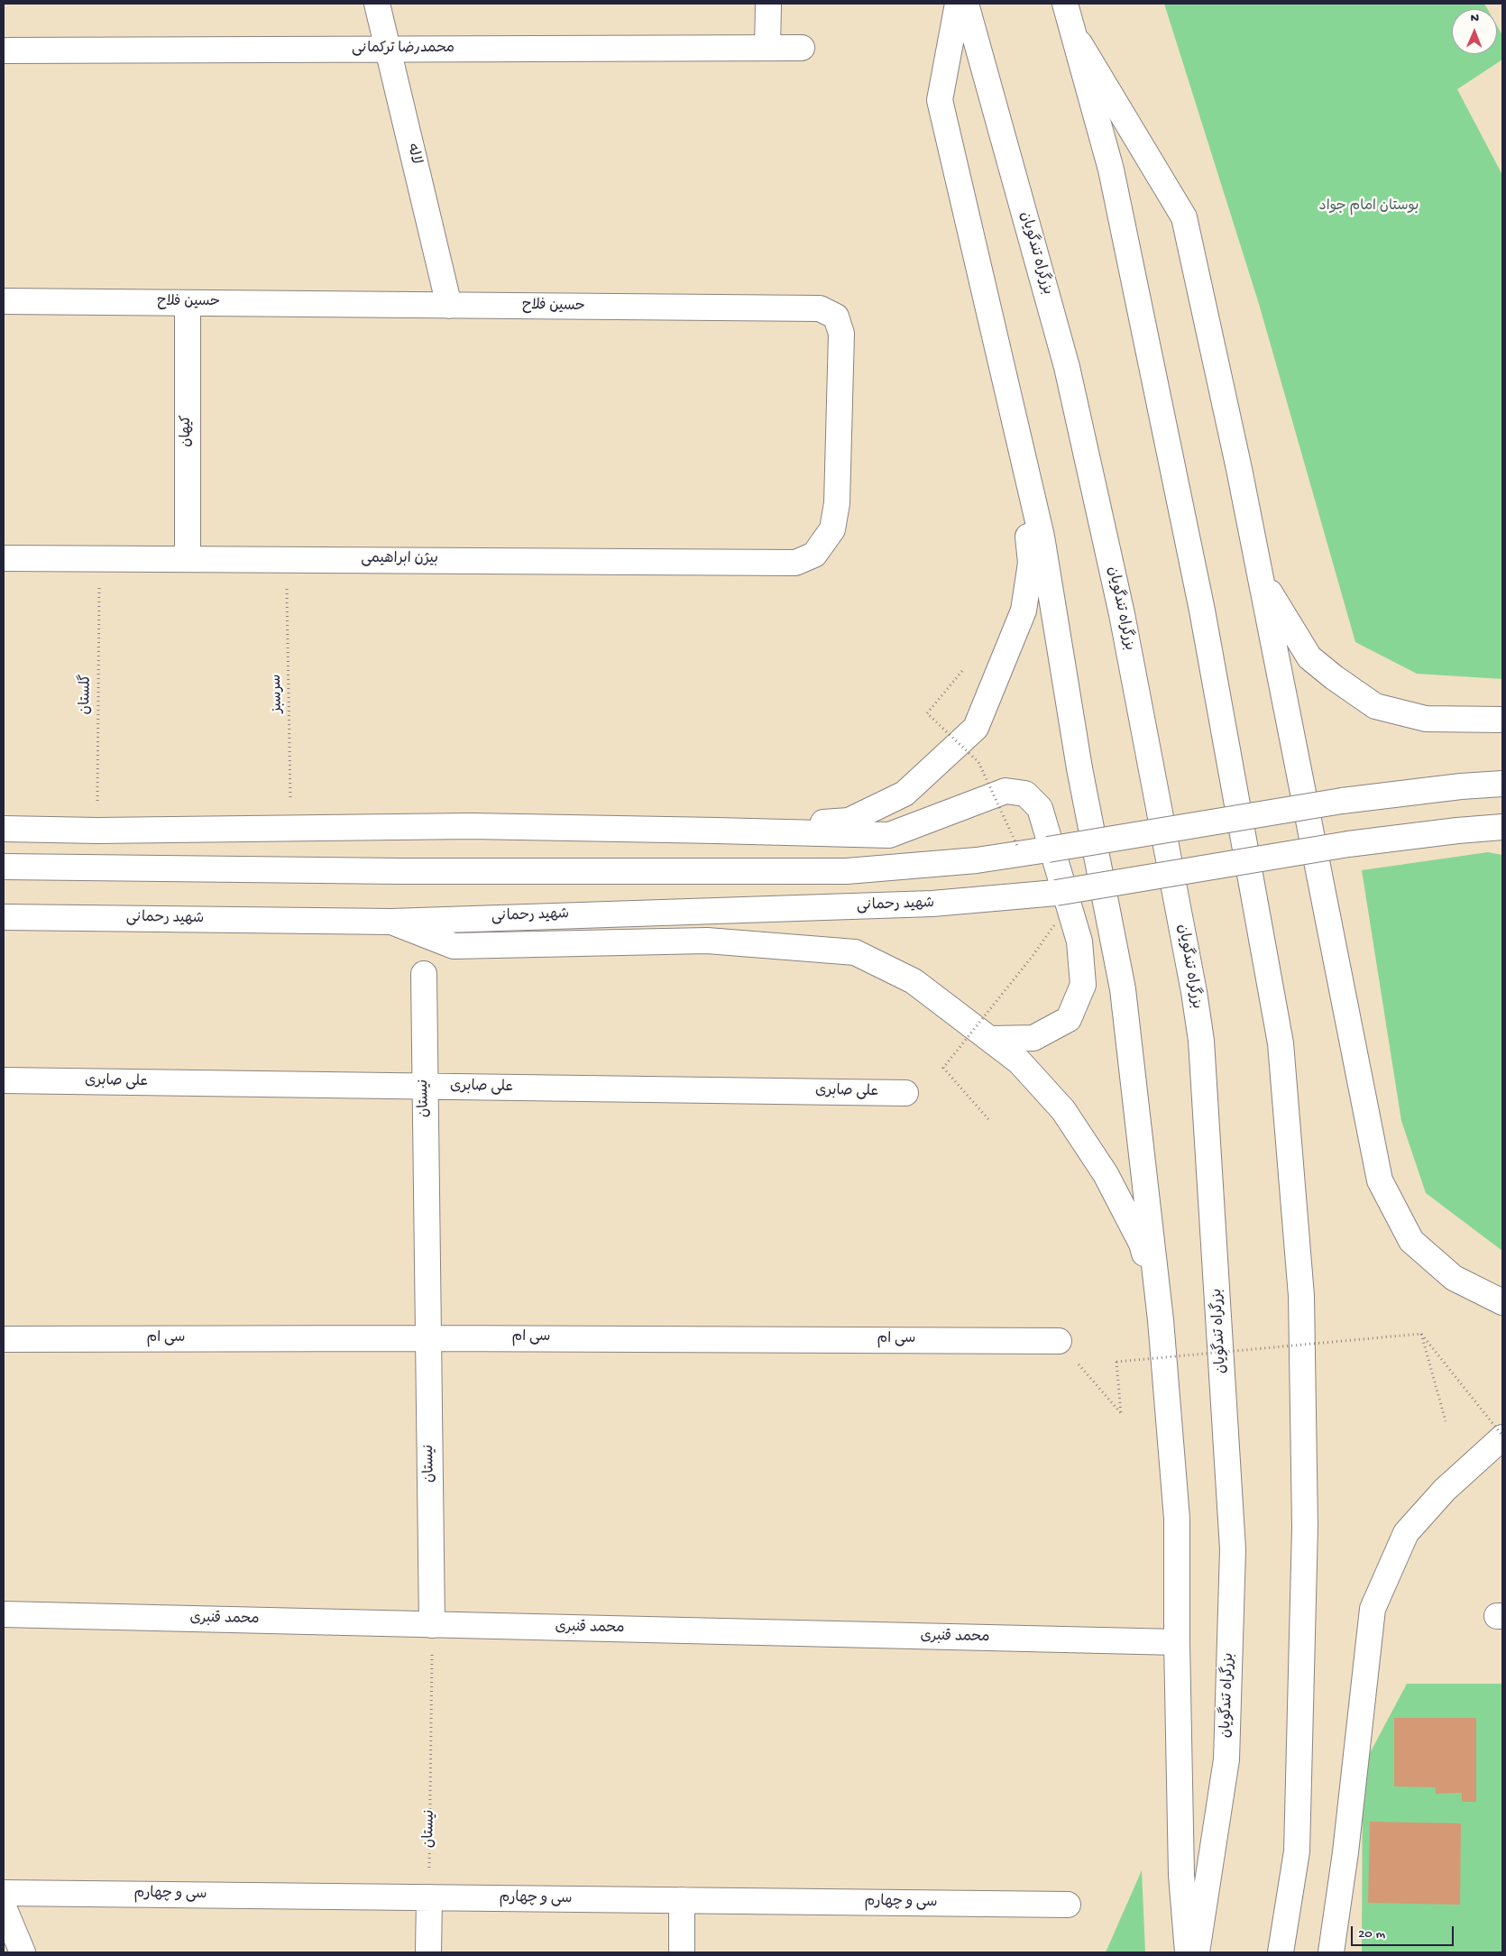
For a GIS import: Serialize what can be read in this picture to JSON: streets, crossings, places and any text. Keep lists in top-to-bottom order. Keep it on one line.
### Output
{"streets":{"main road":["محمدرضا ترکمانی","لاله","بزرگراه تندگویان","حسین فلاح","کیهان","بیژن ابراهیمی","شهید رحمانی","علی صابری","نیستان","سی ام","محمد قنبری","سی و چهارم"],"path":["سرسبز","گلستان"]},"crossings":[["محمدرضا ترکمانی","لاله"],["لاله","حسین فلاح"],["حسین فلاح","کیهان"],["حسین فلاح","بیژن ابراهیمی"],["کیهان","بیژن ابراهیمی"],["بیژن ابراهیمی","سرسبز"],["بیژن ابراهیمی","گلستان"],["علی صابری","نیستان"],["نیستان","سی ام"],["نیستان","محمد قنبری"],["نیستان","سی و چهارم"]],"parks":["بوستان امام جواد"],"scale_bar":"20 m","north":"top"}
